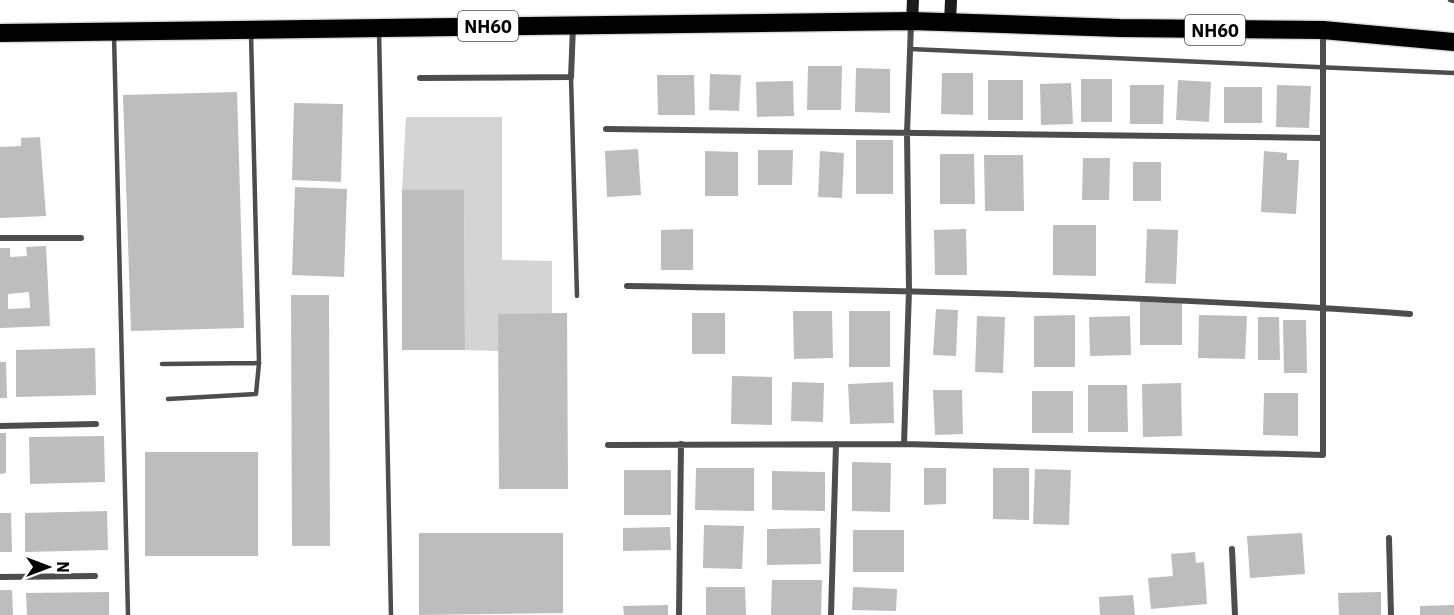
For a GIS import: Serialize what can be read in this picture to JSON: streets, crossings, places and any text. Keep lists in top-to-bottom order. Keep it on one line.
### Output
{"streets":{"highway":["NH60"]},"north":"right"}
